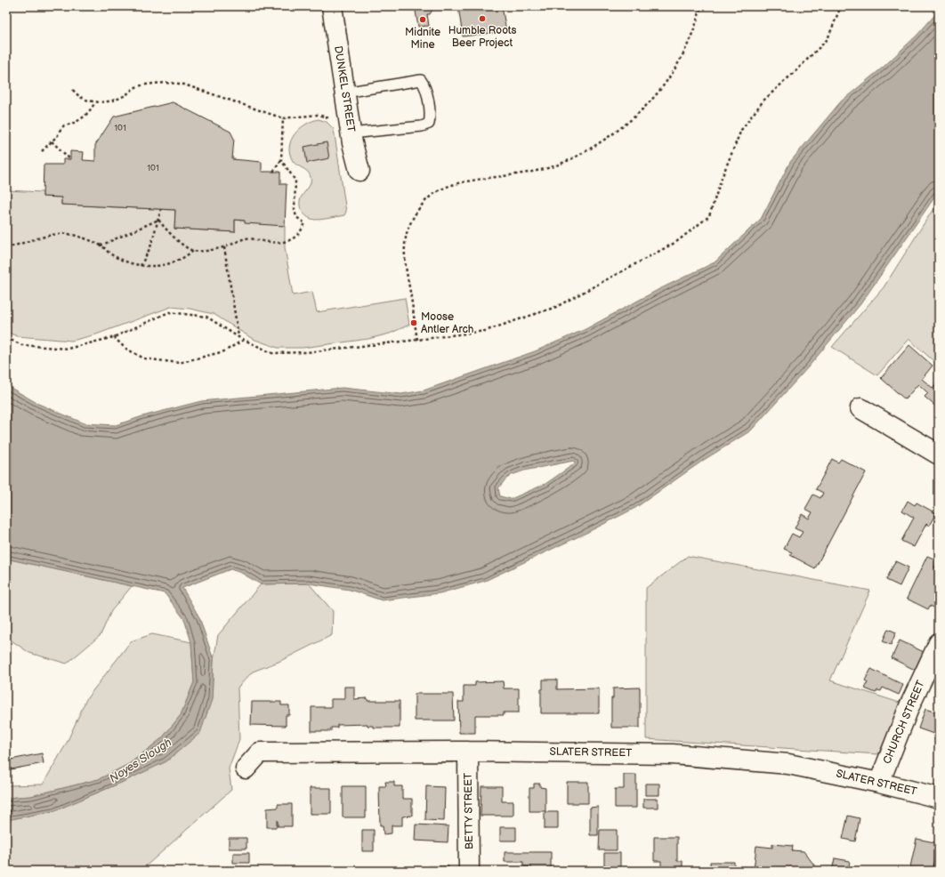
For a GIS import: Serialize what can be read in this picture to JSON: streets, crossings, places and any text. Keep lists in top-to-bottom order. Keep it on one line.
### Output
{"streets":{"street":["DUNKEL STREET","CHURCH STREET","SLATER STREET","BETTY STREET"]},"crossings":[["CHURCH STREET","SLATER STREET"],["SLATER STREET","BETTY STREET"]],"water":["Noyes Slough"],"places":["Humble Roots Beer Project","Midnite Mine","Moose Antler Arch"],"house_numbers":["101","101"]}
